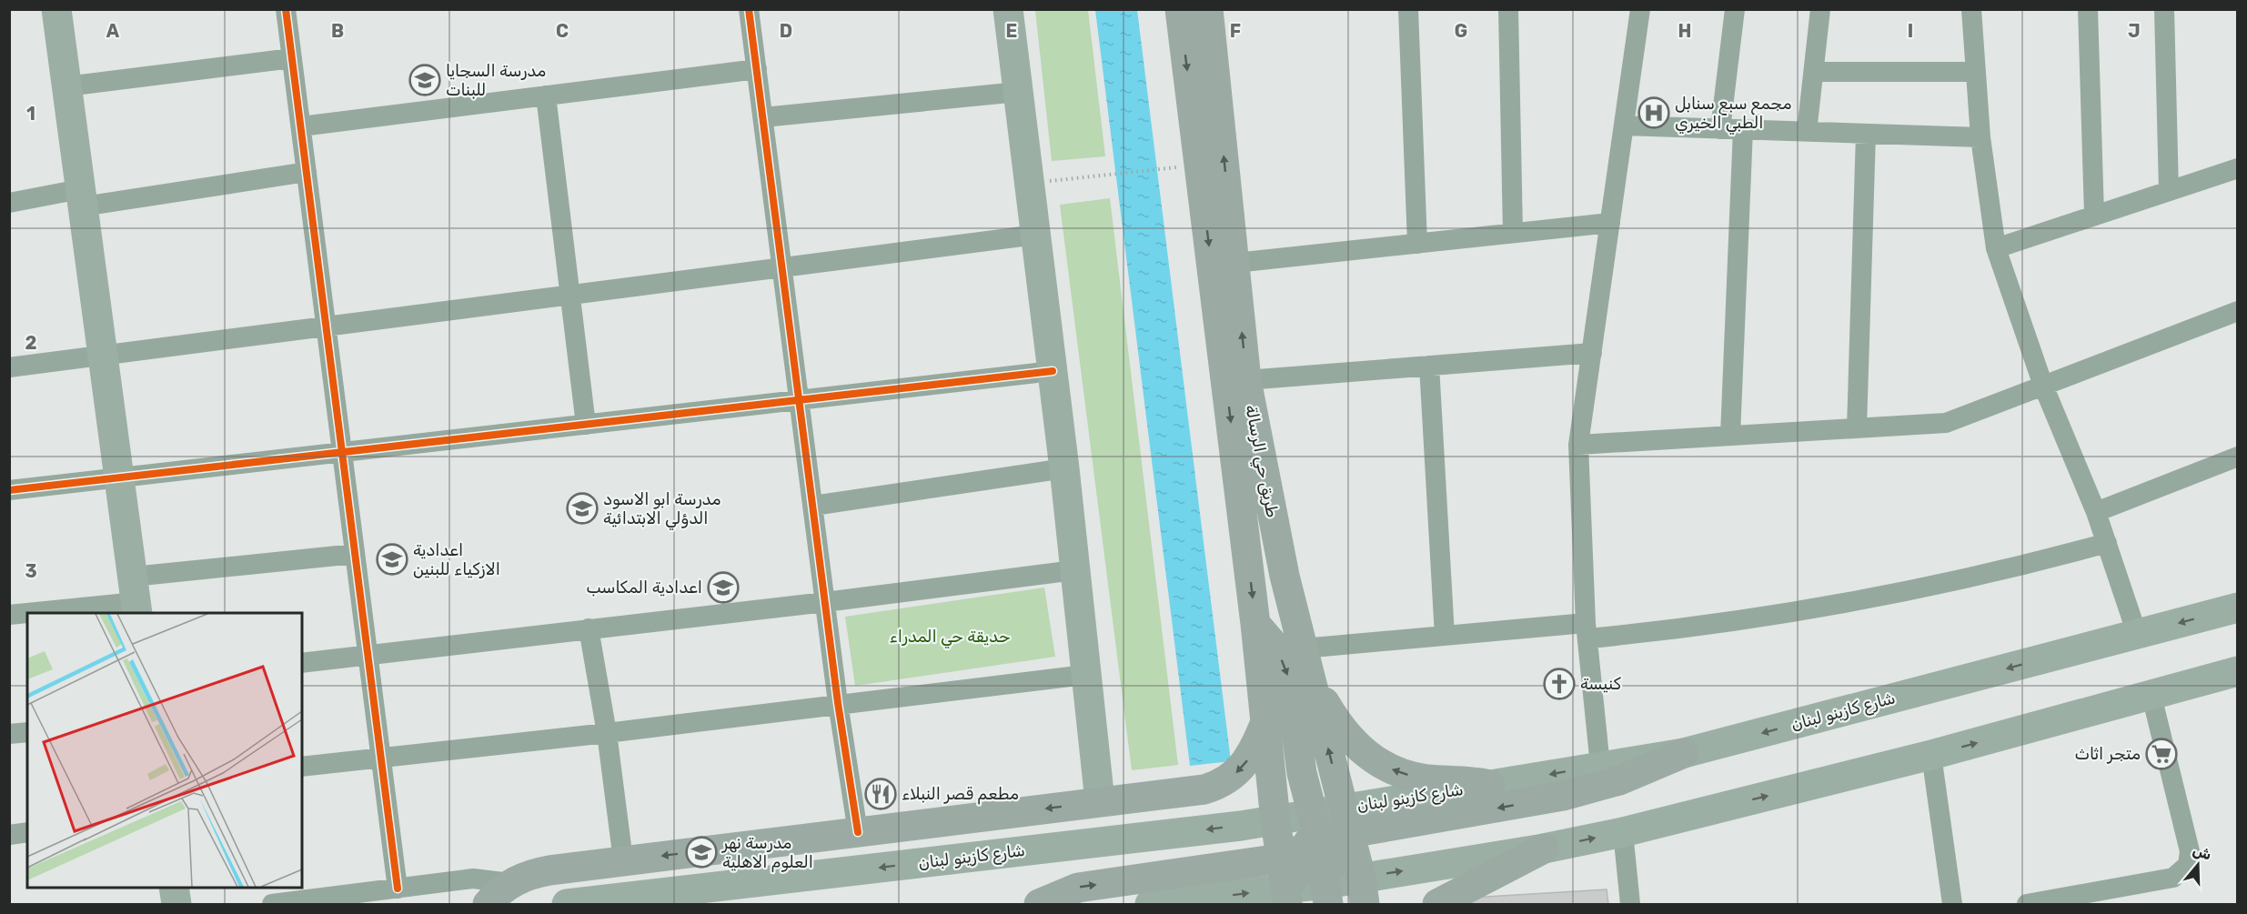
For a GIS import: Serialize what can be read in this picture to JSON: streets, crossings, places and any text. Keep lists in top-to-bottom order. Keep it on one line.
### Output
{"streets":{"main road":["طريق حي الرسالة","شارع كازينو لبنان"]},"crossings":[["طريق حي الرسالة","شارع كازينو لبنان"]],"parks":["حديقة حي المدراء"],"places":{"school or university":["مدرسة السجايا للبنات","مدرسة ابو الاسود الدؤلي الابتدائية","اعدادية الازكياء للبنين","اعدادية المكاسب","مدرسة نهر العلوم الاهلية"],"hospital":["مجمع سبع سنابل الطبي الخيري"],"church":["كنيسة"],"supermarket":["متجر اثاث"],"restaurant":["مطعم قصر النبلاء"]},"north":"top","grid":{"columns":["A","B","C","D","E","F","G","H","I","J"],"rows":["1","2","3"]}}
